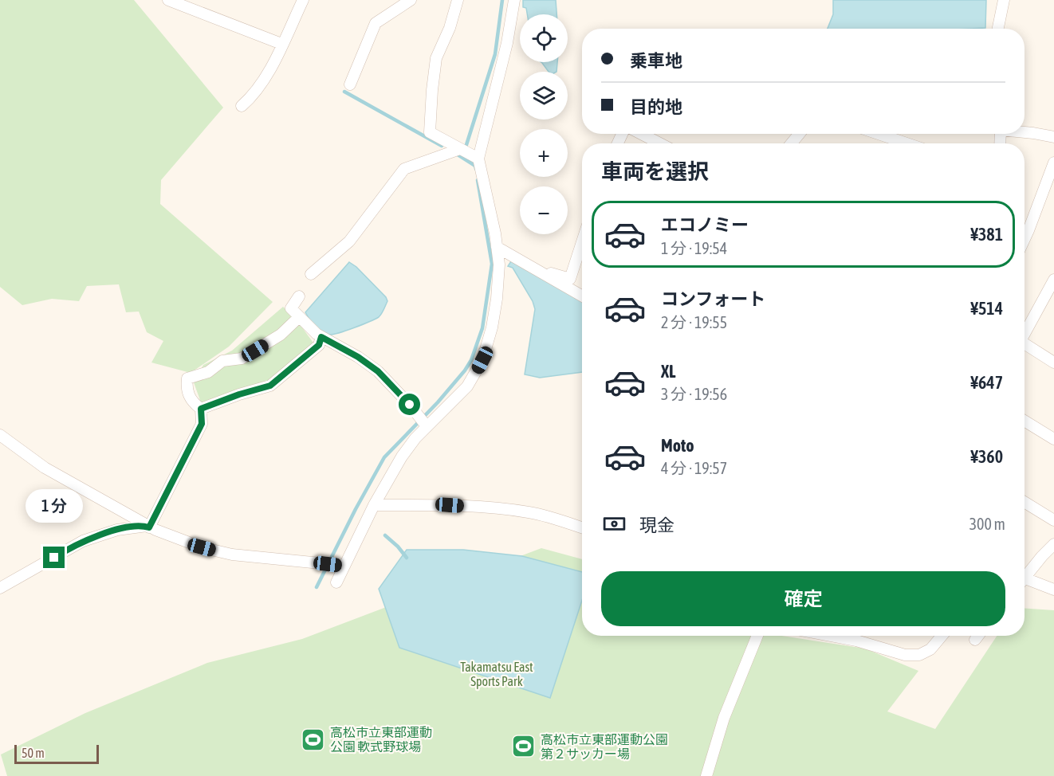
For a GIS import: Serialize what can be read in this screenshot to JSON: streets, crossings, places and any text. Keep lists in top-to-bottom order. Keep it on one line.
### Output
{"parks":["Takamatsu East Sports Park"],"places":{"sports":["高松市立東部運動 公園 軟式野球場","高松市立東部運動公園 第２サッカー場"]},"scale_bar":"50 m","page":{"map_buttons":["+","−"],"banner":["乗車地","目的地"],"heading":"車両を選択","list":[{"name":"エコノミー","note":"1 分 · 19:54","value":"¥381"},{"name":"コンフォート","note":"2 分 · 19:55","value":"¥514"},{"name":"XL","note":"3 分 · 19:56","value":"¥647"},{"name":"Moto","note":"4 分 · 19:57","value":"¥360"}],"bubble":"1 分","pay":["現金","300 m"],"buttons":"確定","scale":"50 m"}}
